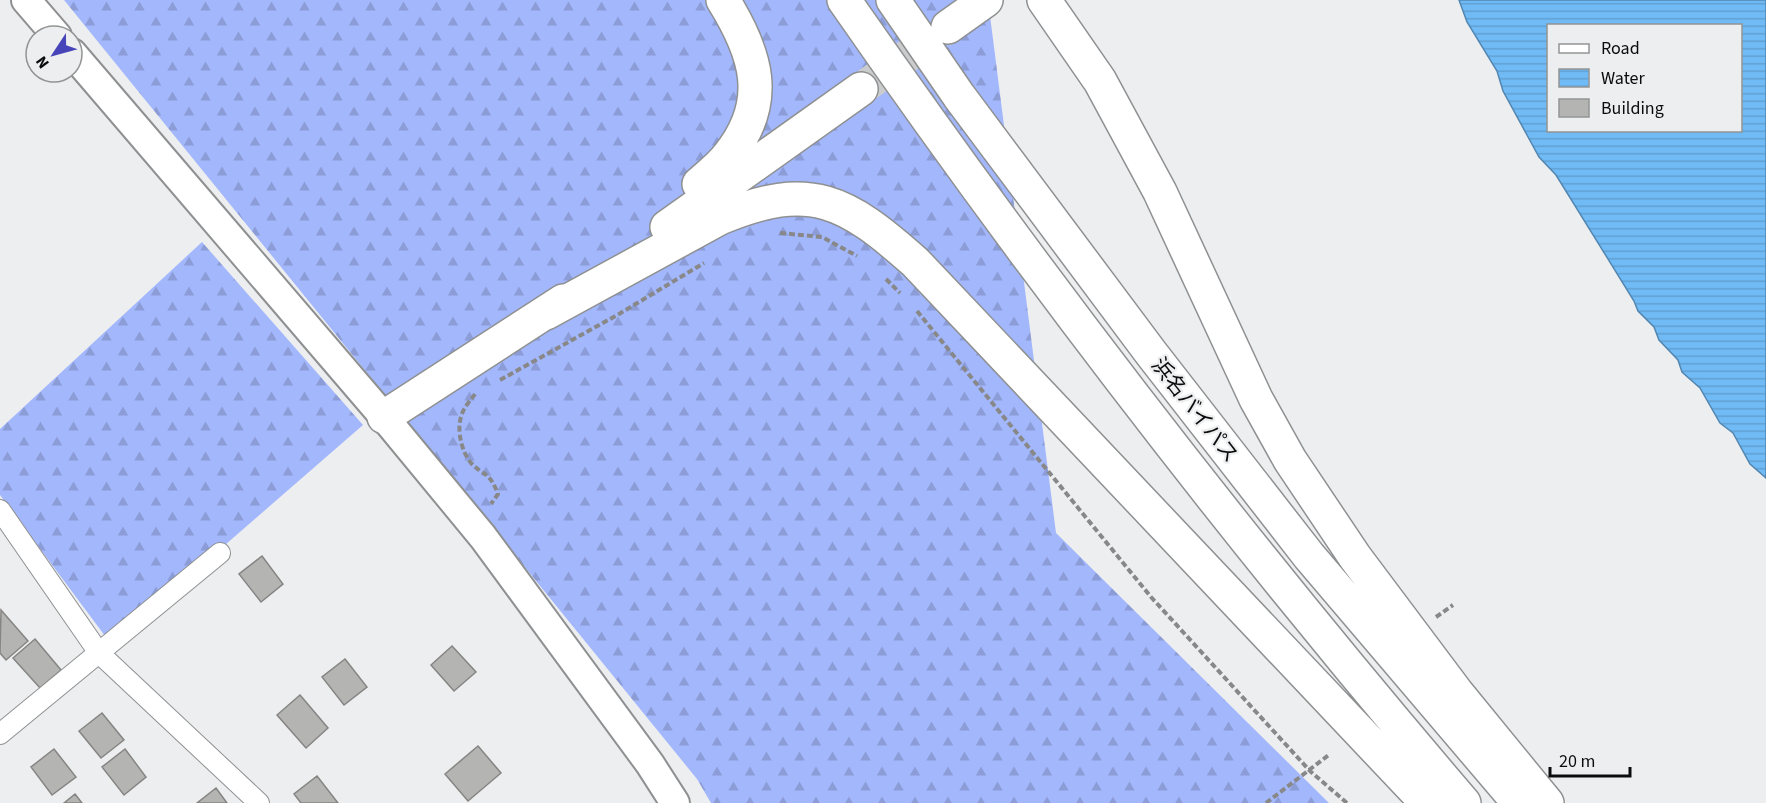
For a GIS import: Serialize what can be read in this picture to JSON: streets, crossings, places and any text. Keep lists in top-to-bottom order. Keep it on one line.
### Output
{"streets":{"highway":["浜名バイパス"]},"legend":["Road","Water","Building"],"scale_bar":"20 m","north":"bottom left"}
